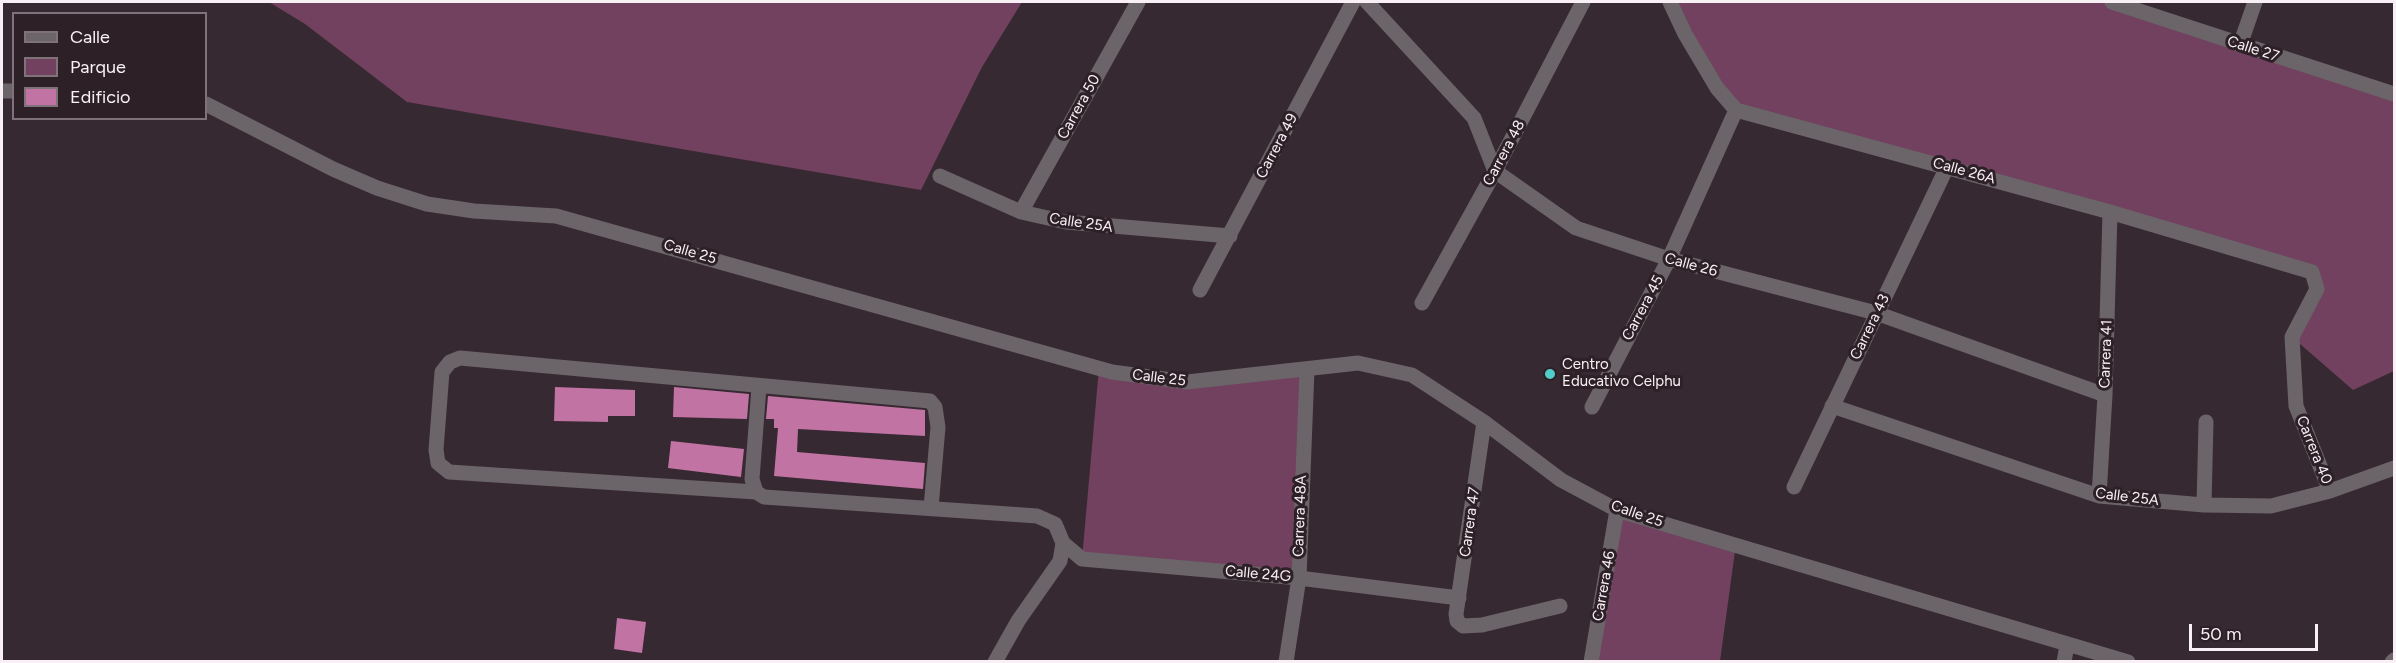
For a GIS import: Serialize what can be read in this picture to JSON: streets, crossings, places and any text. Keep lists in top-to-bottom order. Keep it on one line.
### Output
{"streets":{"street":["Calle 27","Carrera 50","Carrera 49","Carrera 48","Calle 26A","Calle 25A","Calle 25","Calle 26","Carrera 45","Carrera 43","Carrera 41","Carrera 40","Carrera 48A","Carrera 47","Calle 24G","Carrera 46"]},"crossings":[["Carrera 50","Calle 25A"],["Carrera 49","Calle 25A"],["Carrera 48","Calle 26"],["Calle 26A","Carrera 45"],["Calle 26A","Carrera 43"],["Calle 26A","Carrera 41"],["Calle 26A","Carrera 40"],["Calle 25A","Carrera 43"],["Calle 25A","Carrera 41"],["Calle 25A","Carrera 40"],["Calle 25","Carrera 48A"],["Calle 25","Carrera 47"],["Calle 25","Carrera 46"],["Calle 26","Carrera 45"],["Calle 26","Carrera 43"],["Calle 26","Carrera 41"],["Carrera 48A","Calle 24G"],["Carrera 47","Calle 24G"]],"places":["Centro Educativo Celphu"],"legend":["Calle","Parque","Edificio"],"scale_bar":"50 m"}
